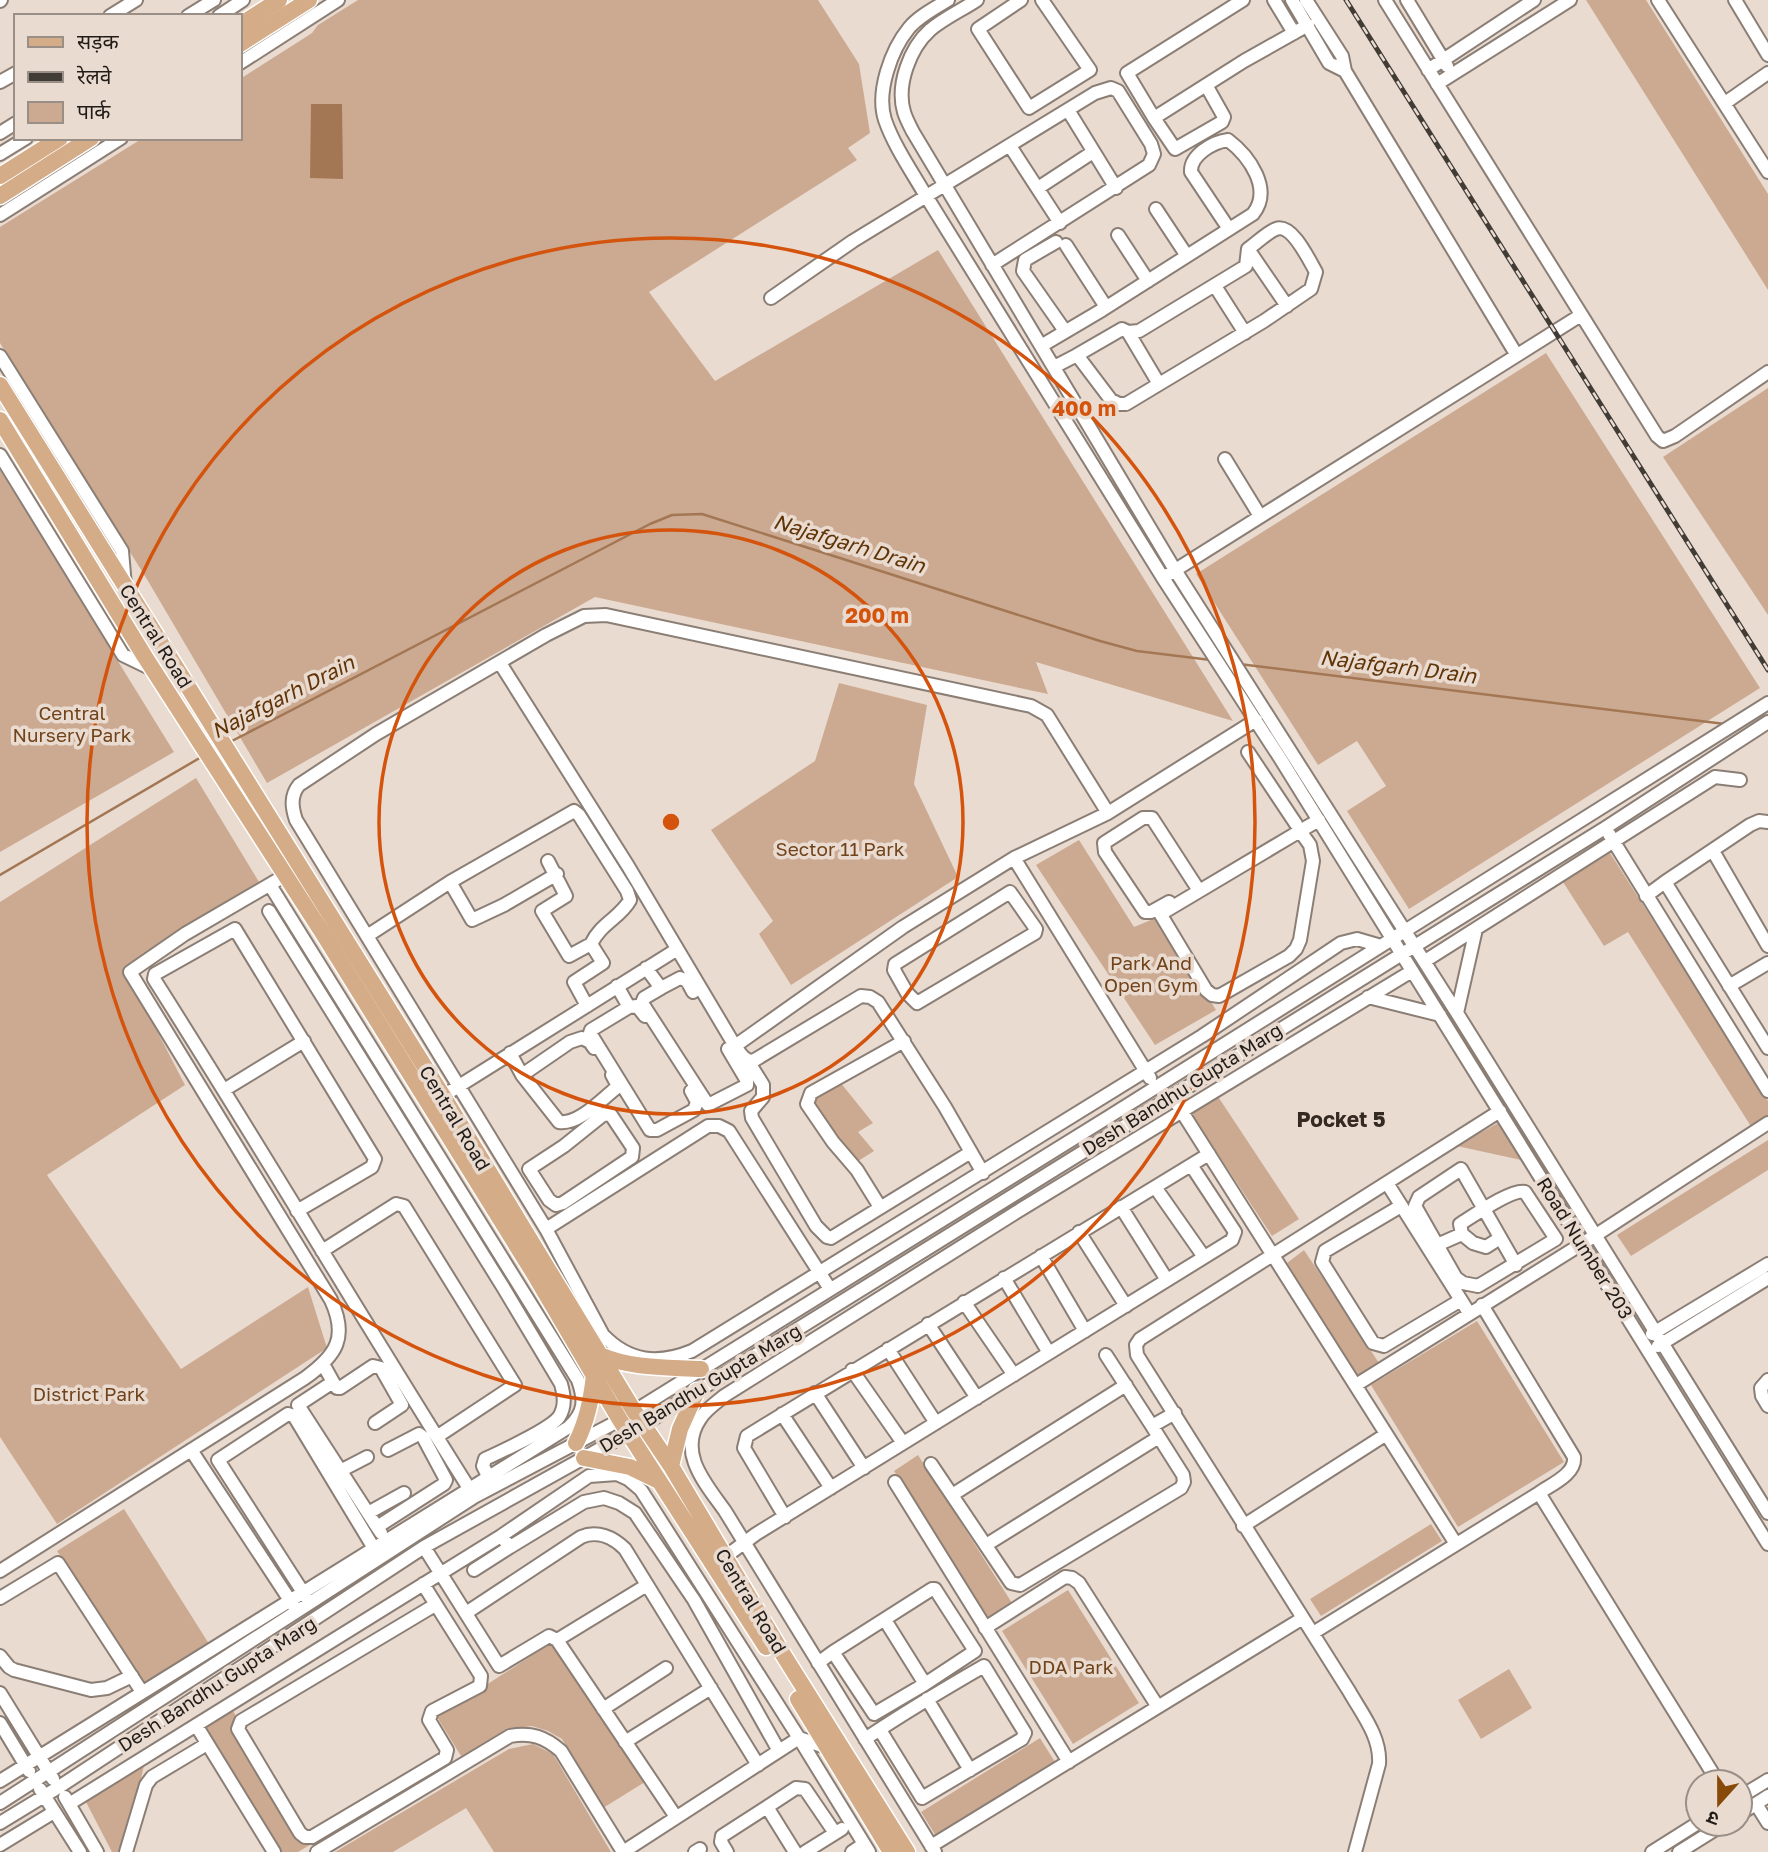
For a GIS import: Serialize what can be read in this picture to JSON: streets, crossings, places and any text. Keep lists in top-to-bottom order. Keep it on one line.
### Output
{"streets":{"main road":["Central Road"],"street":["Desh Bandhu Gupta Marg","Road Number 203"]},"crossings":[["Central Road","Desh Bandhu Gupta Marg"],["Desh Bandhu Gupta Marg","Road Number 203"]],"districts":["Pocket 5"],"water":["Najafgarh Drain"],"parks":["Central Nursery Park","Sector 11 Park","Park And Open Gym","District Park","DDA Park"],"legend":["सड़क","रेलवे","पार्क"],"north":"bottom","rings":["400 m","200 m"]}
